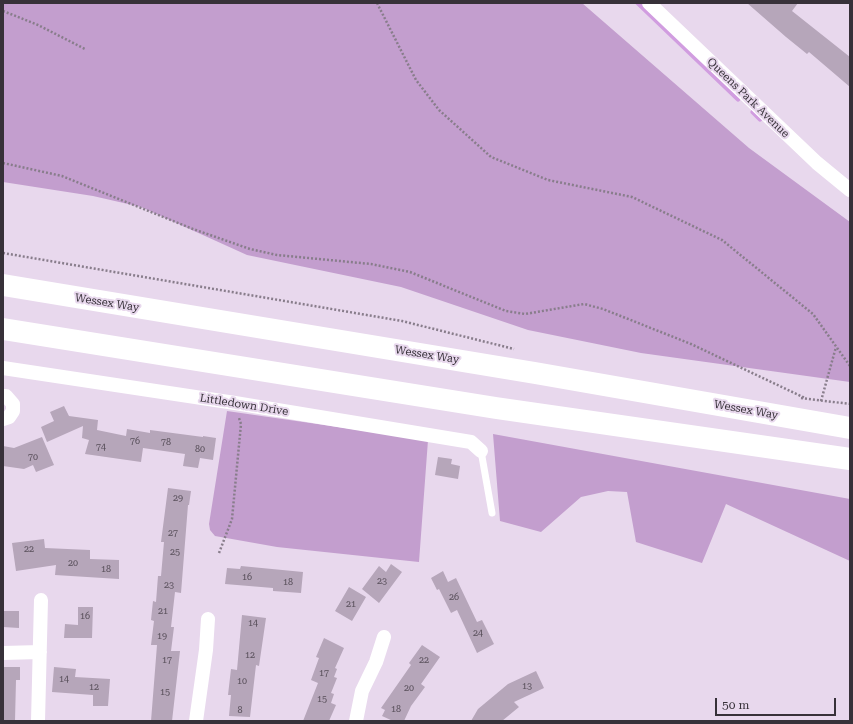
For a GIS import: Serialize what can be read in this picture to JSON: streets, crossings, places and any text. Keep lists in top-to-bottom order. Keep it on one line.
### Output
{"streets":{"highway":["Wessex Way"],"street":["Queens Park Avenue","Littledown Drive"]},"house_numbers":["76","78","74","80","70","29","27","22","25","20","18","16","23","18","23","26","21","21","16","14","24","19","12","17","22","17","14","10","13","12","20","15","15","18","8"],"scale_bar":"50 m"}
